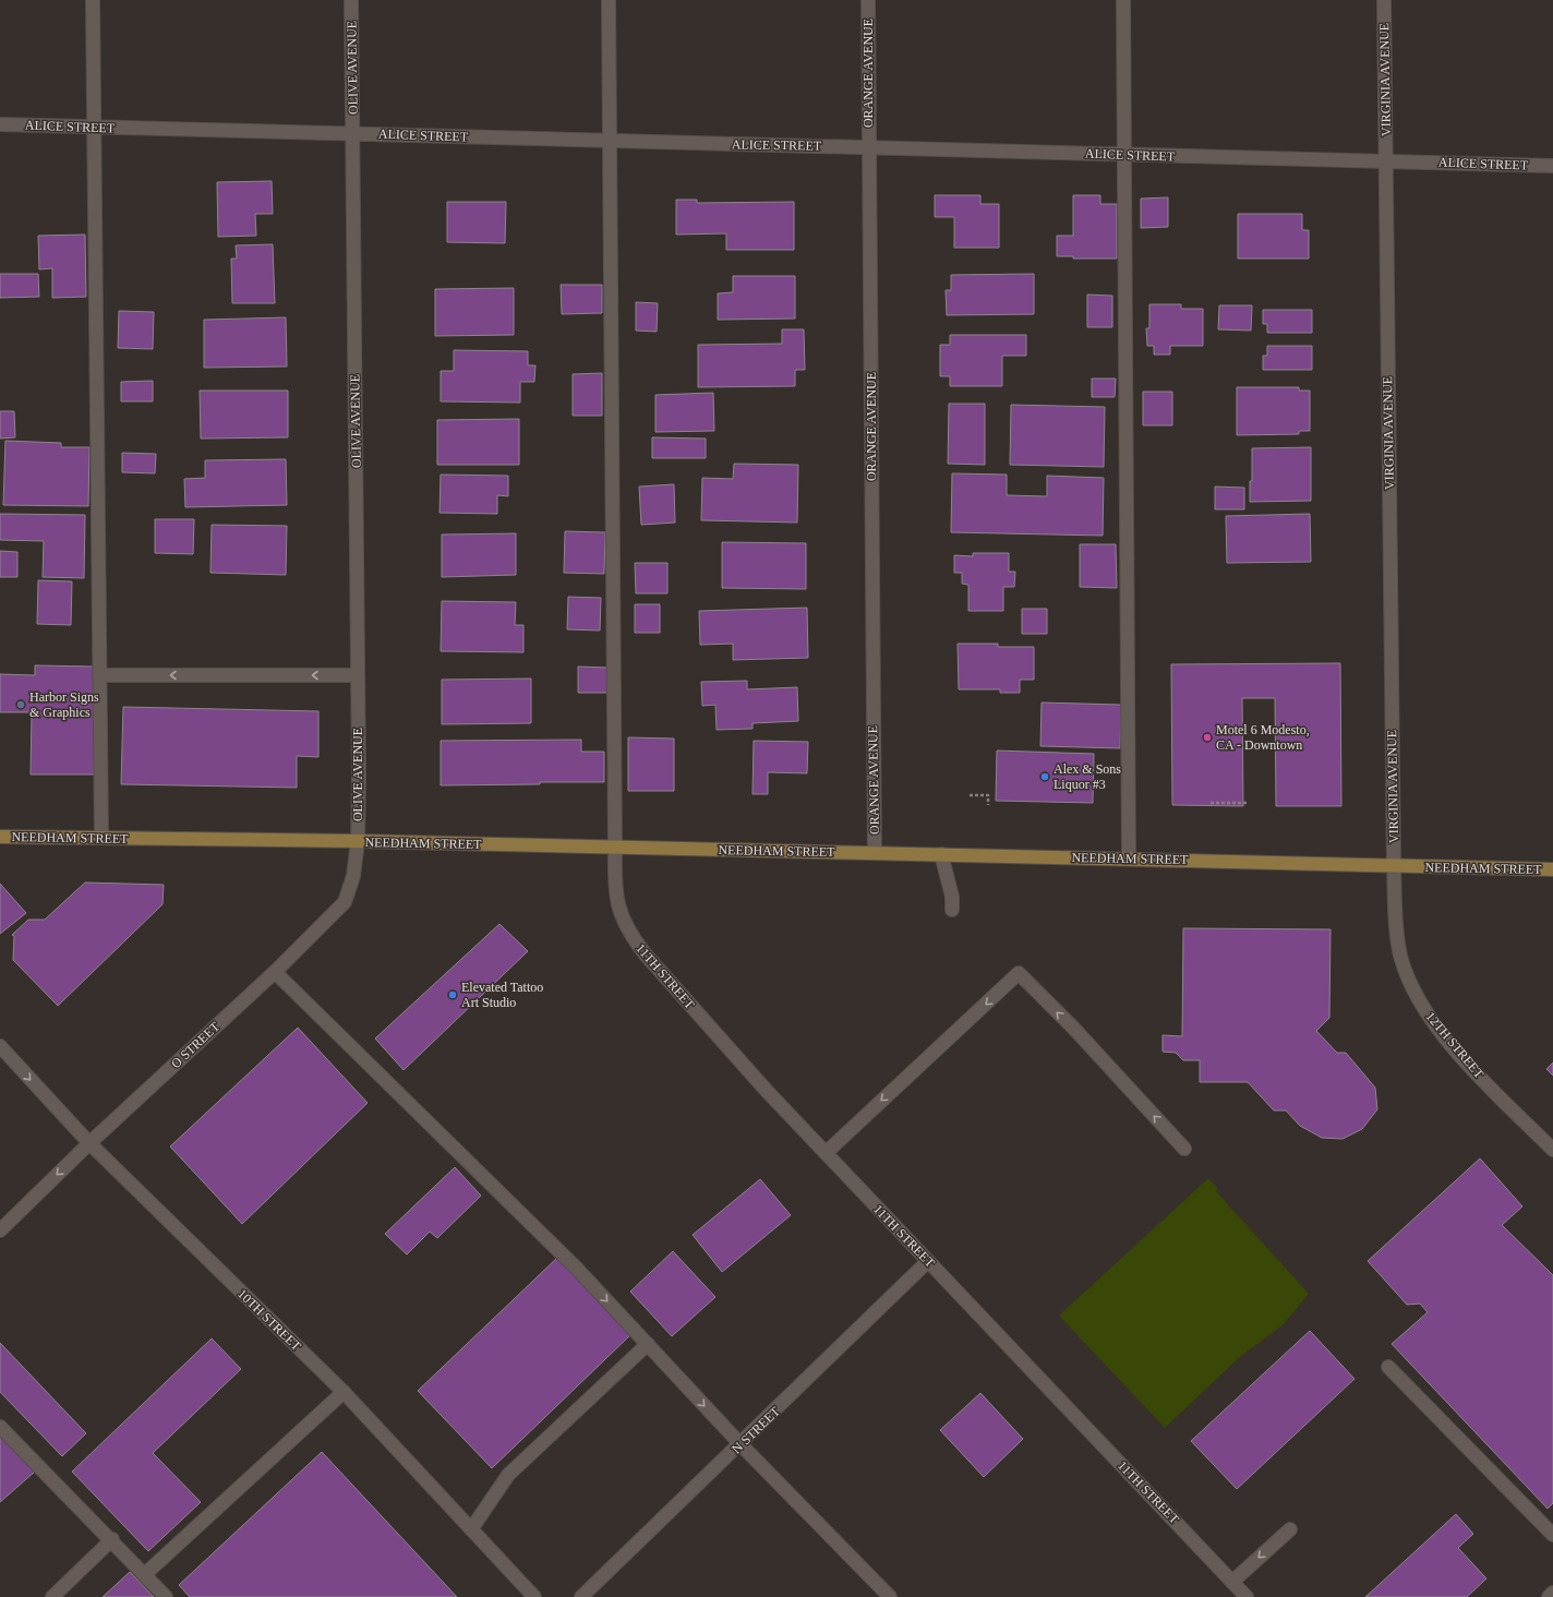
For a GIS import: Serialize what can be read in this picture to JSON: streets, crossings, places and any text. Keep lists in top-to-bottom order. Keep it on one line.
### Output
{"streets":{"main road":["NEEDHAM STREET"],"street":["OLIVE AVENUE","ORANGE AVENUE","VIRGINIA AVENUE","ALICE STREET","11TH STREET","O STREET","12TH STREET","10TH STREET","N STREET"]},"crossings":[["OLIVE AVENUE","ALICE STREET"],["OLIVE AVENUE","NEEDHAM STREET"],["OLIVE AVENUE","O STREET"],["ORANGE AVENUE","ALICE STREET"],["ORANGE AVENUE","NEEDHAM STREET"],["VIRGINIA AVENUE","ALICE STREET"],["VIRGINIA AVENUE","NEEDHAM STREET"],["VIRGINIA AVENUE","12TH STREET"],["ALICE STREET","11TH STREET"],["NEEDHAM STREET","11TH STREET"],["NEEDHAM STREET","O STREET"],["NEEDHAM STREET","12TH STREET"],["11TH STREET","N STREET"],["O STREET","10TH STREET"]],"places":["Harbor Signs & Graphics","Motel 6 Modesto, CA - Downtown","Alex & Sons Liquor #3","Elevated Tattoo Art Studio"]}
